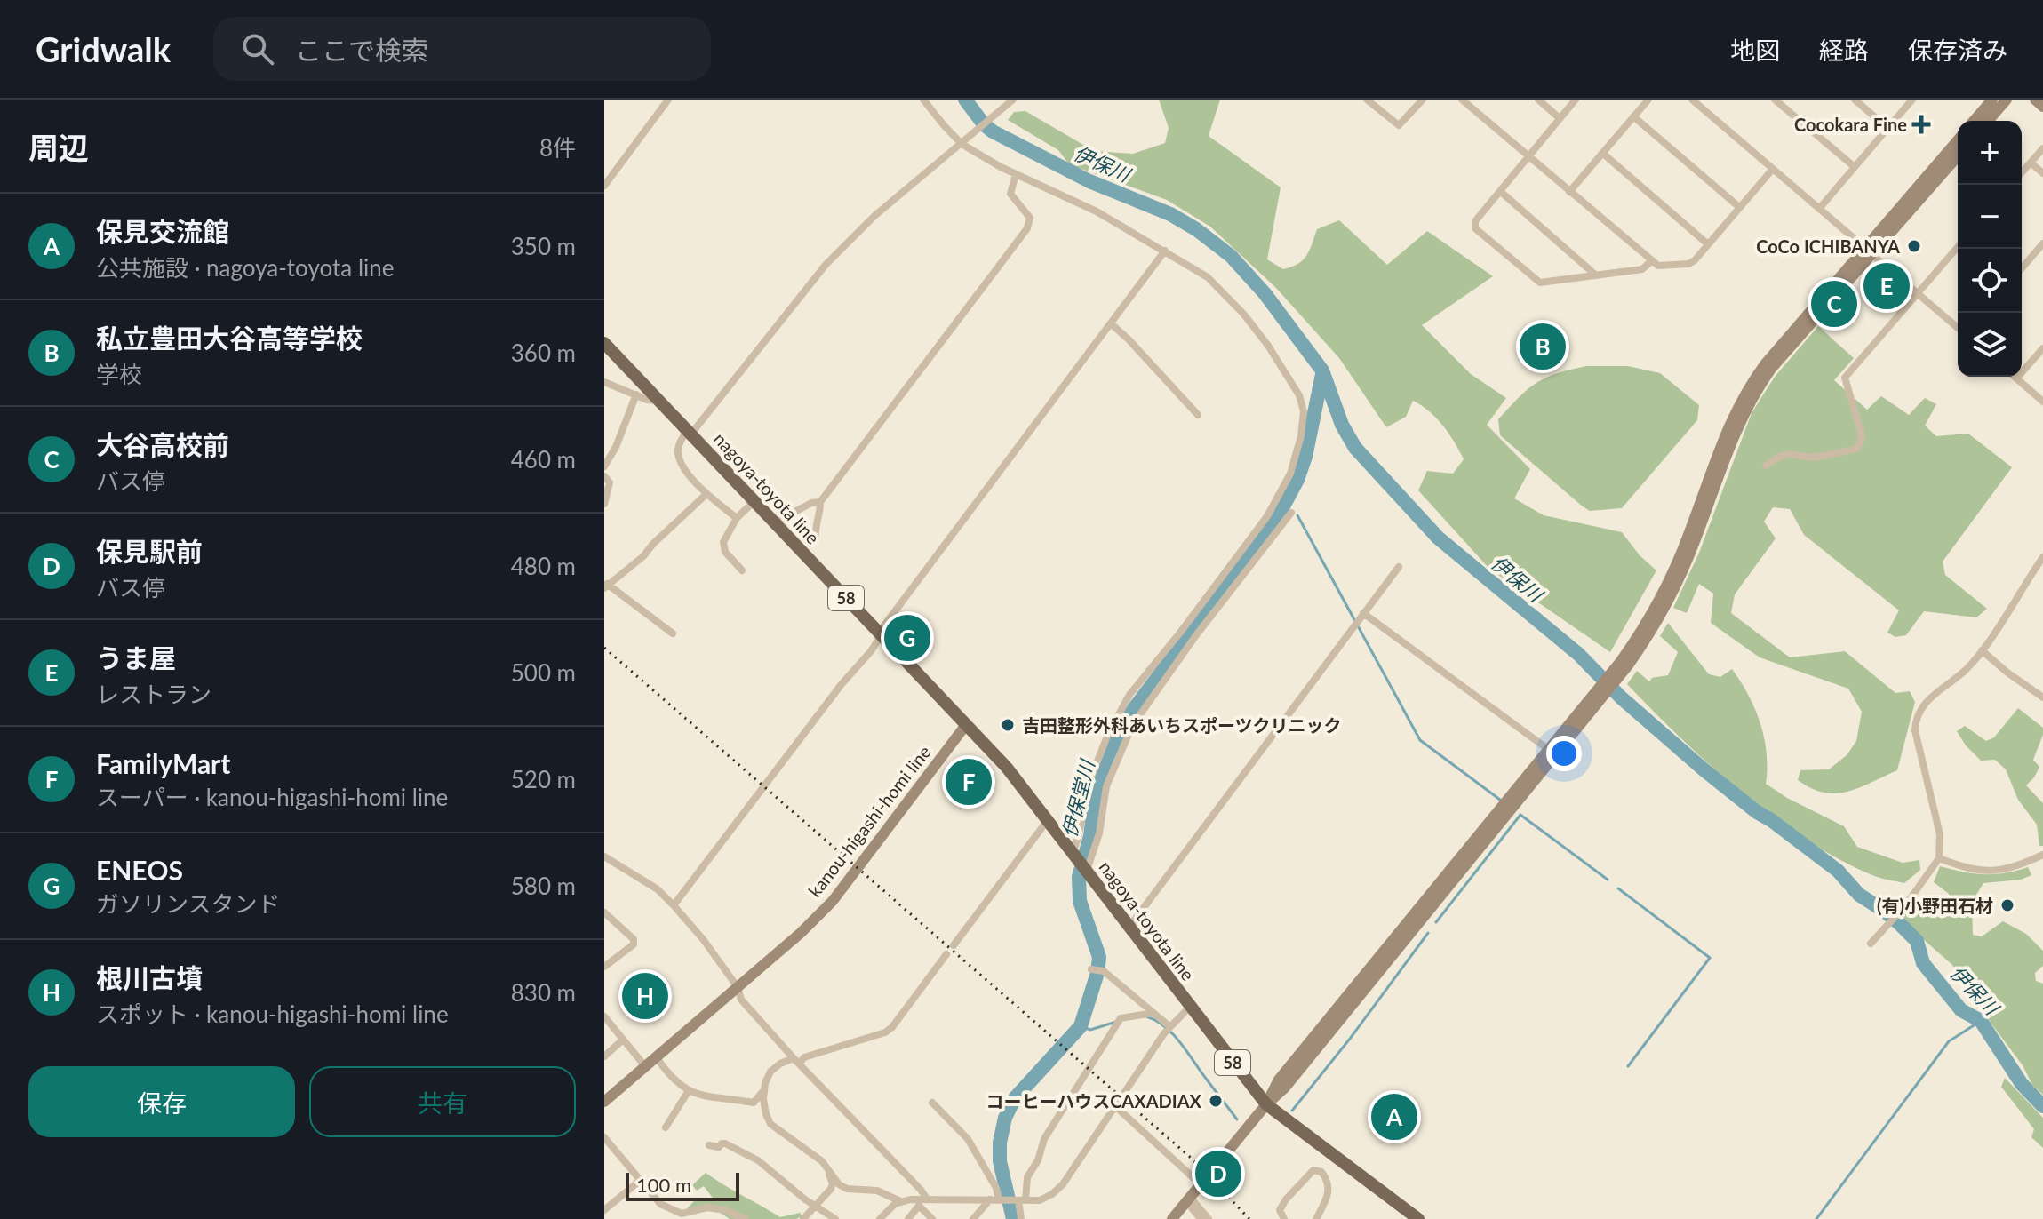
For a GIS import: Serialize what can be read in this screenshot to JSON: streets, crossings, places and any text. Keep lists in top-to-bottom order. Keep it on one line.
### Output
{"streets":{"main road":["nagoya-toyota line","58"],"street":["kanou-higashi-homi line"]},"crossings":[["nagoya-toyota line","kanou-higashi-homi line"]],"water":["伊保川","伊保堂川"],"places":{"health":["Cocokara Fine"],"other":["CoCo ICHIBANYA","吉田整形外科あいちスポーツクリニック","(有)小野田石材","コーヒーハウスCAXADIAX"]},"scale_bar":"100 m","page":{"header":"Gridwalk","search":"ここで検索","nav":["地図","経路","保存済み"],"heading":["周辺","8件"],"map_buttons":["+","−"],"list":[{"mark":"A","name":"保見交流館","note":"公共施設 · nagoya-toyota line","value":"350 m"},{"mark":"B","name":"私立豊田大谷高等学校","note":"学校","value":"360 m"},{"mark":"C","name":"大谷高校前","note":"バス停","value":"460 m"},{"mark":"D","name":"保見駅前","note":"バス停","value":"480 m"},{"mark":"E","name":"うま屋","note":"レストラン","value":"500 m"},{"mark":"F","name":"FamilyMart","note":"スーパー · kanou-higashi-homi line","value":"520 m"},{"mark":"G","name":"ENEOS","note":"ガソリンスタンド","value":"580 m"},{"mark":"H","name":"根川古墳","note":"スポット · kanou-higashi-homi line","value":"830 m"}],"pins":["E","C","B","G","F","H","A","D"],"buttons":["保存","共有"],"scale":"100 m"}}
